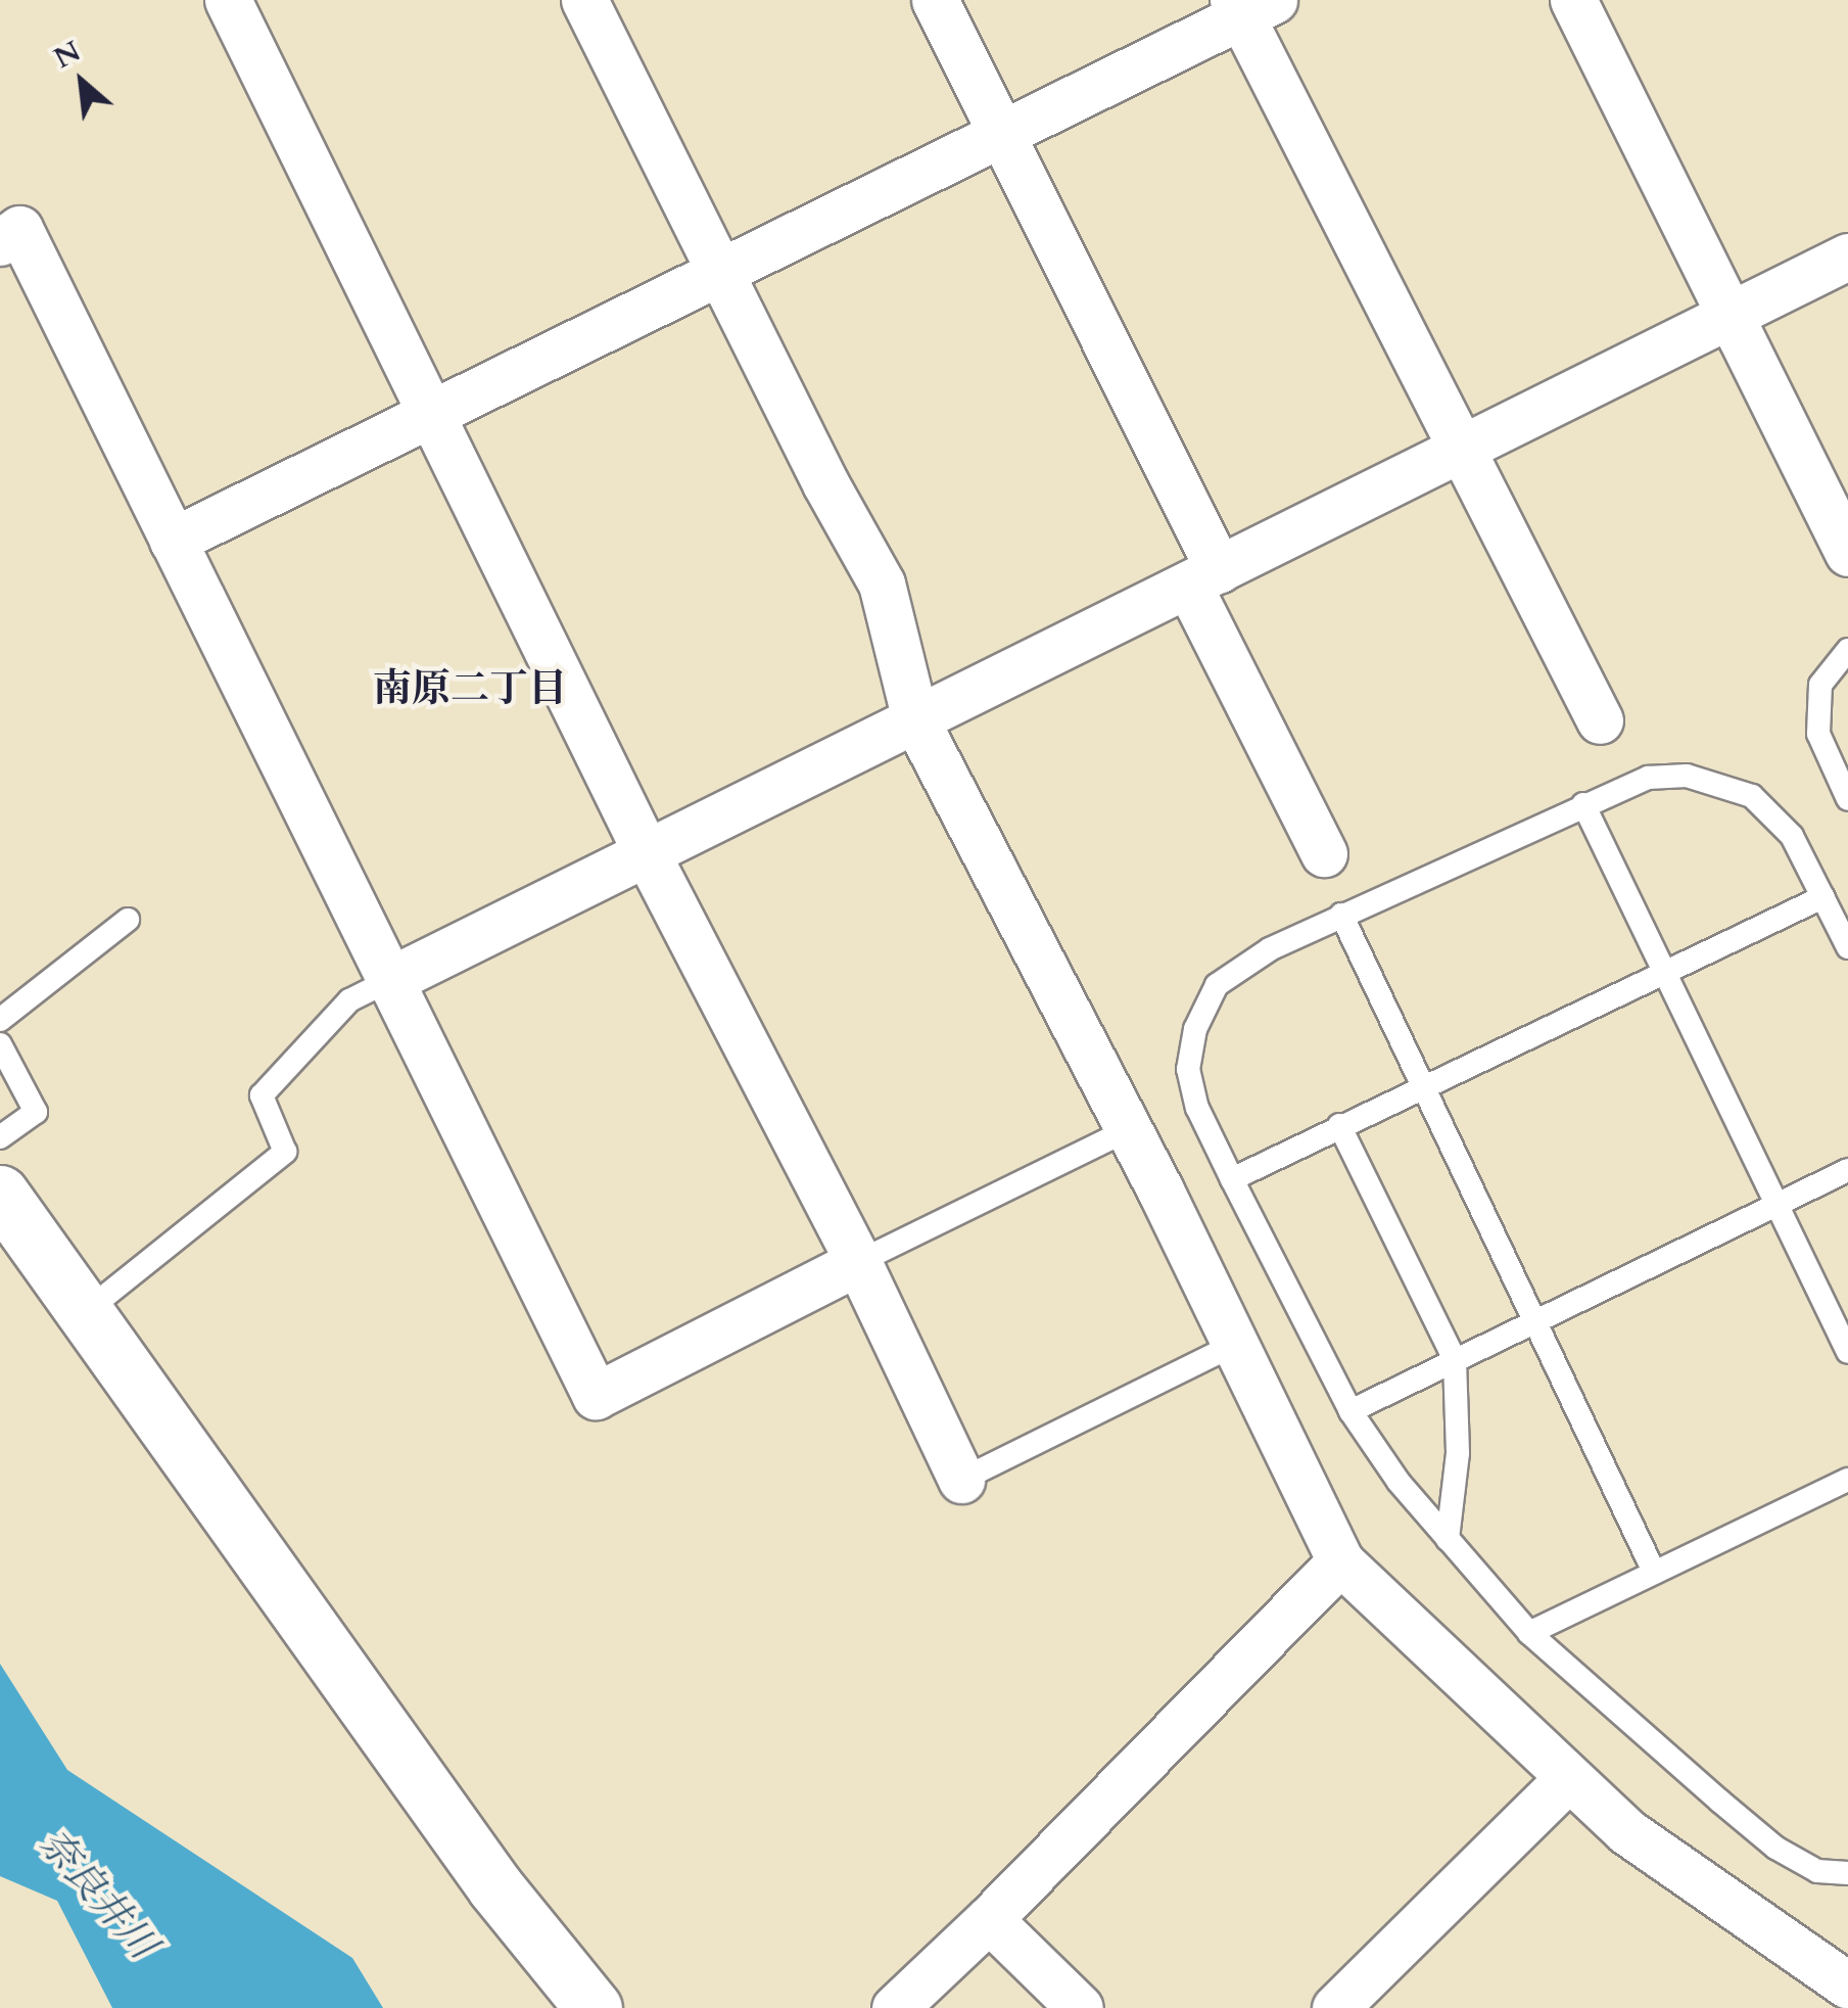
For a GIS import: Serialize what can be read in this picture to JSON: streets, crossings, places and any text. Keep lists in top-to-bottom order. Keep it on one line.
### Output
{"districts":["南原二丁目"],"water":["奈良井川"],"north":"top left"}
